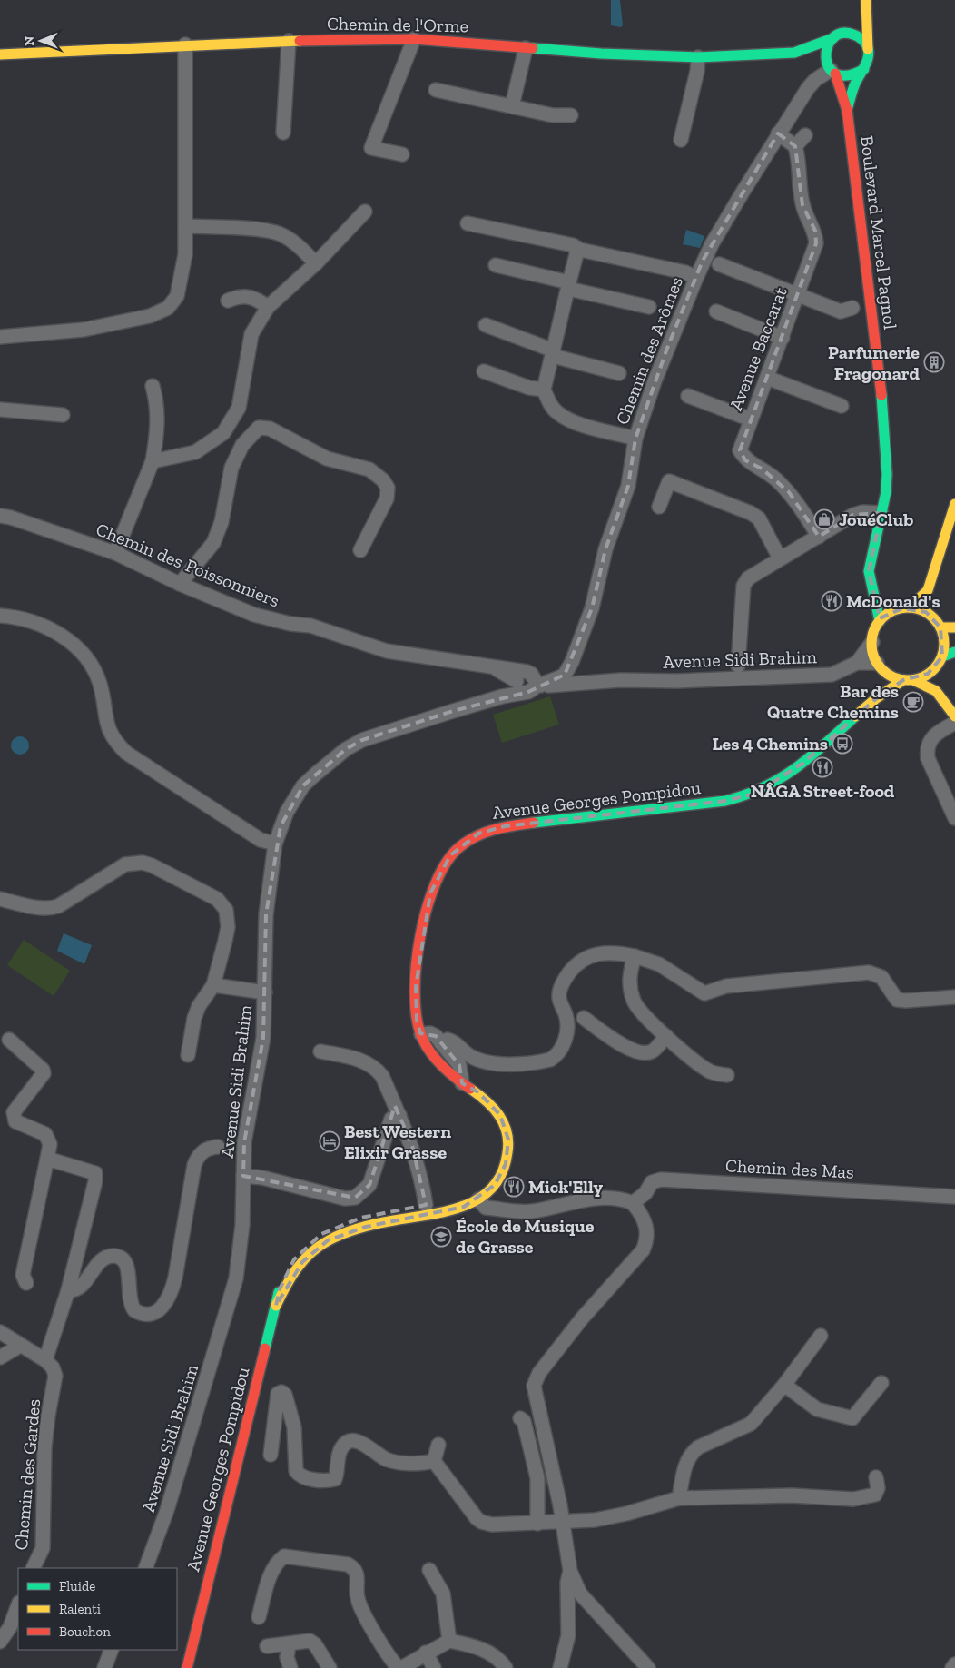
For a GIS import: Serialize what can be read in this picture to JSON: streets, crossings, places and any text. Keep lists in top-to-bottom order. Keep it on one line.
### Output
{"streets":{"main road":["Chemin de l'Orme","Boulevard Marcel Pagnol","Avenue Georges Pompidou"],"street":["Avenue Baccarat","Chemin des Arômes","Chemin des Poissonniers","Avenue Sidi Brahim","Chemin des Mas","Chemin des Gardes"]},"crossings":[["Chemin de l'Orme","Boulevard Marcel Pagnol"],["Chemin de l'Orme","Chemin des Arômes"],["Boulevard Marcel Pagnol","Chemin des Arômes"],["Boulevard Marcel Pagnol","Avenue Sidi Brahim"],["Boulevard Marcel Pagnol","Avenue Georges Pompidou"],["Chemin des Arômes","Avenue Sidi Brahim"],["Chemin des Poissonniers","Avenue Sidi Brahim"],["Avenue Sidi Brahim","Avenue Georges Pompidou"]],"places":{"building":["Parfumerie Fragonard"],"shop":["JouéClub"],"restaurant":["McDonald's","NÂGA Street-food","Mick'Elly"],"cafe":["Bar des Quatre Chemins"],"bus stop":["Les 4 Chemins"],"hotel":["Best Western Elixir Grasse"],"school or university":["École de Musique de Grasse"]},"legend":["Fluide","Ralenti","Bouchon"],"north":"left"}
